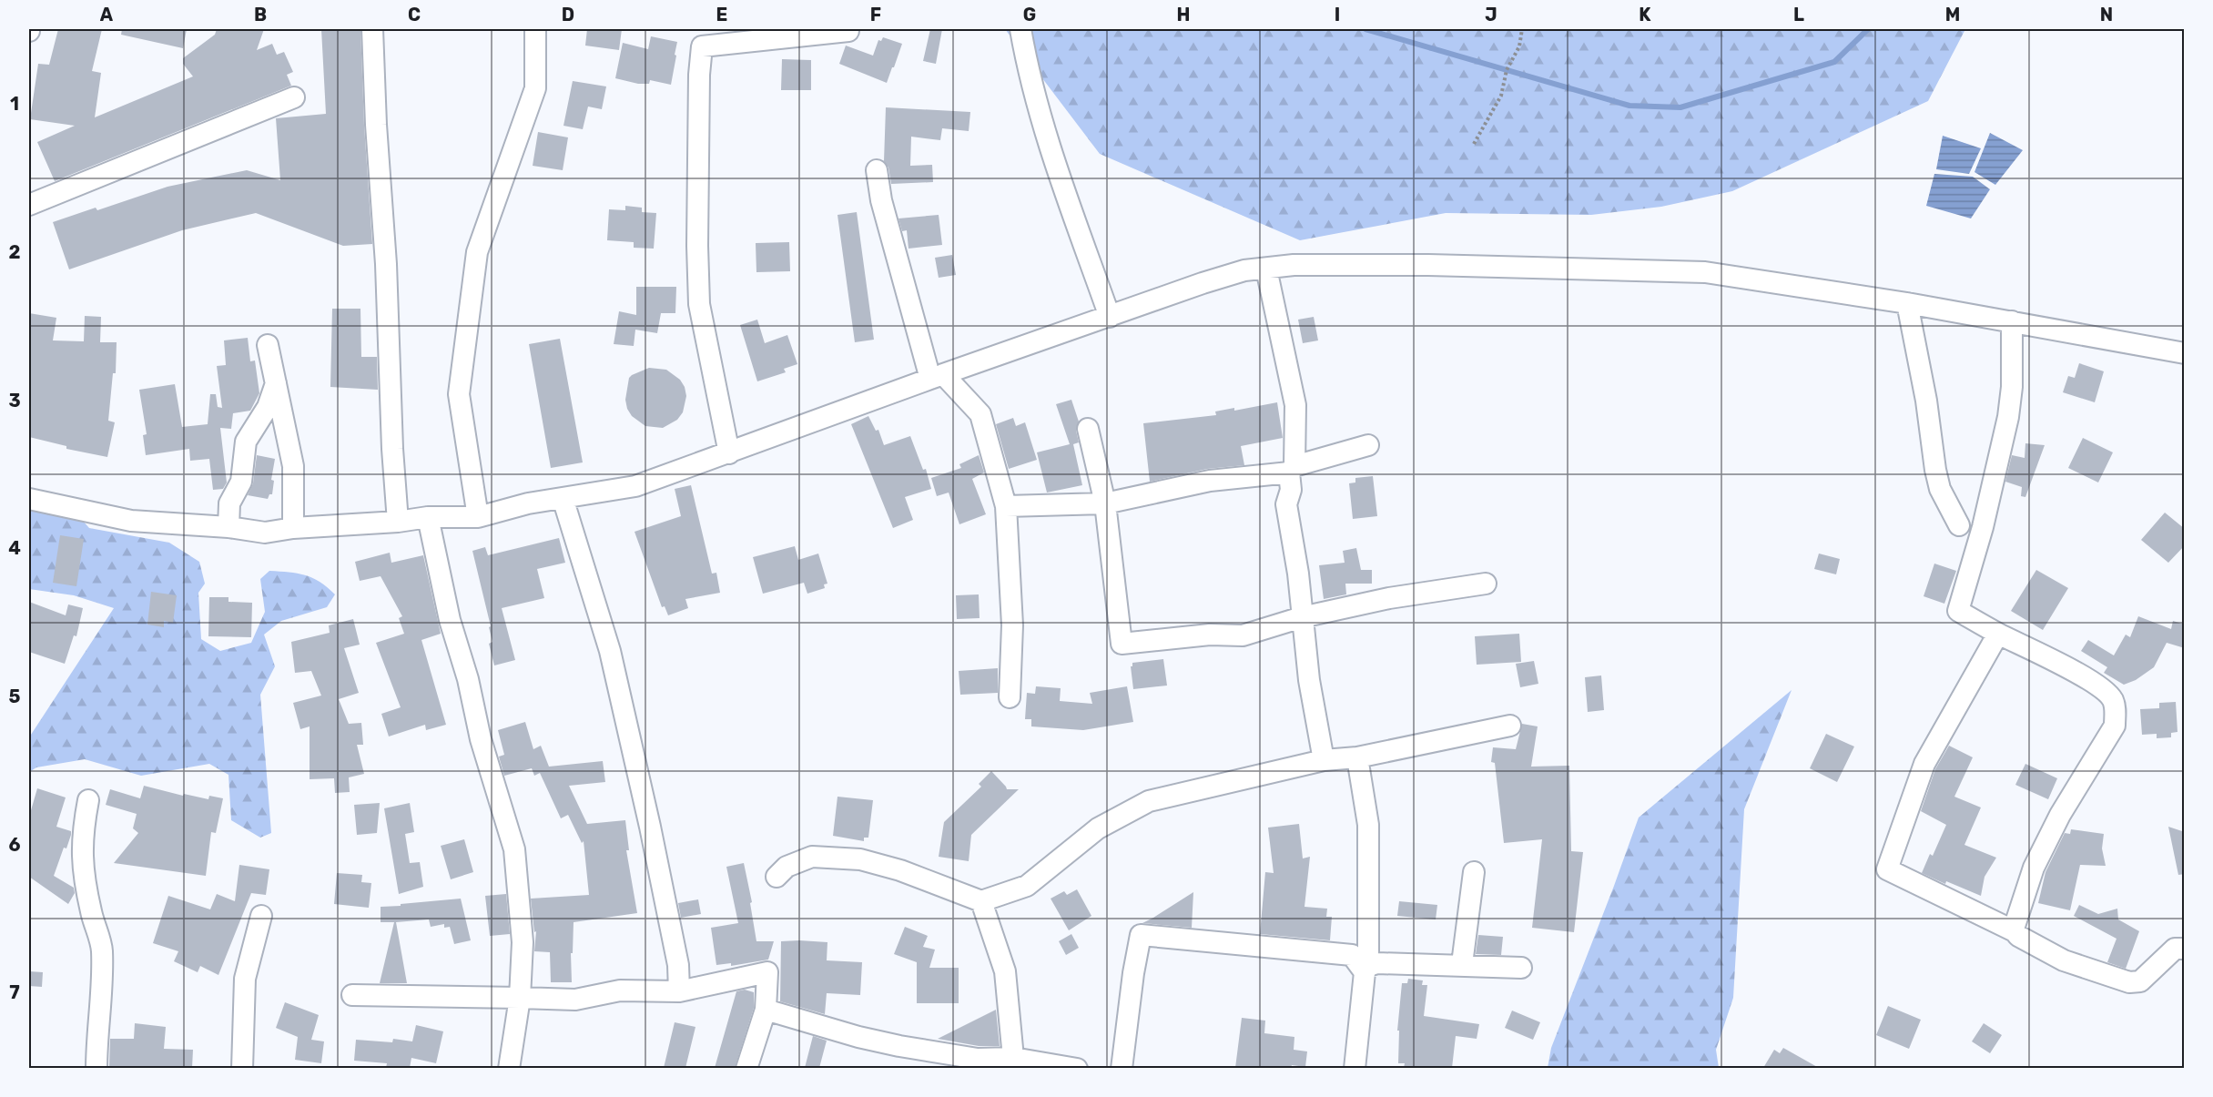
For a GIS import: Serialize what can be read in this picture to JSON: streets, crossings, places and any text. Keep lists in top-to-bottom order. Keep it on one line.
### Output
{"grid":{"columns":["A","B","C","D","E","F","G","H","I","J","K","L","M","N"],"rows":["1","2","3","4","5","6","7"]}}
